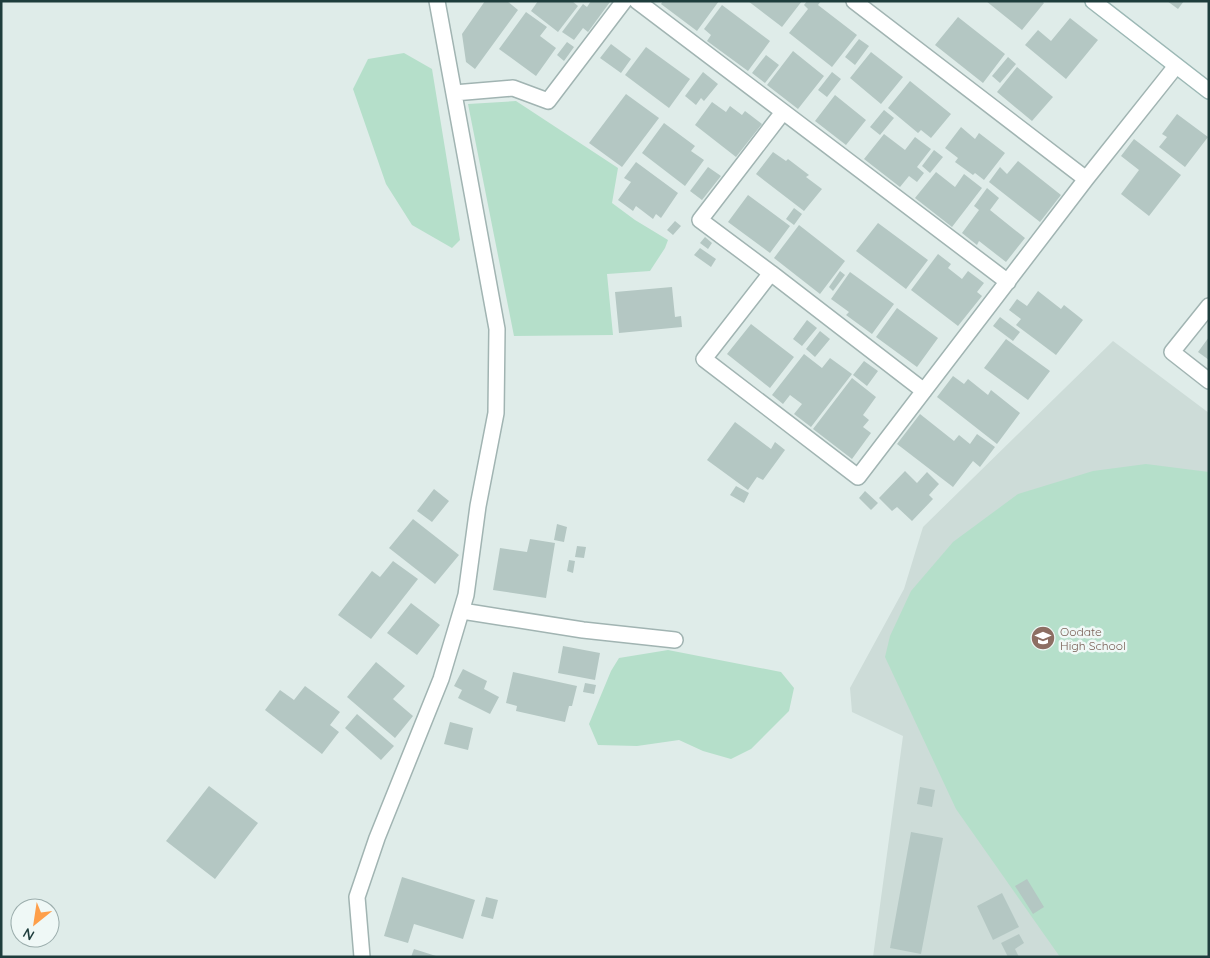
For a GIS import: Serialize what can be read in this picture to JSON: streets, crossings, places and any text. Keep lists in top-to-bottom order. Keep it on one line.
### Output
{"places":{"school or university":["Oodate High School"]},"north":"bottom left"}
